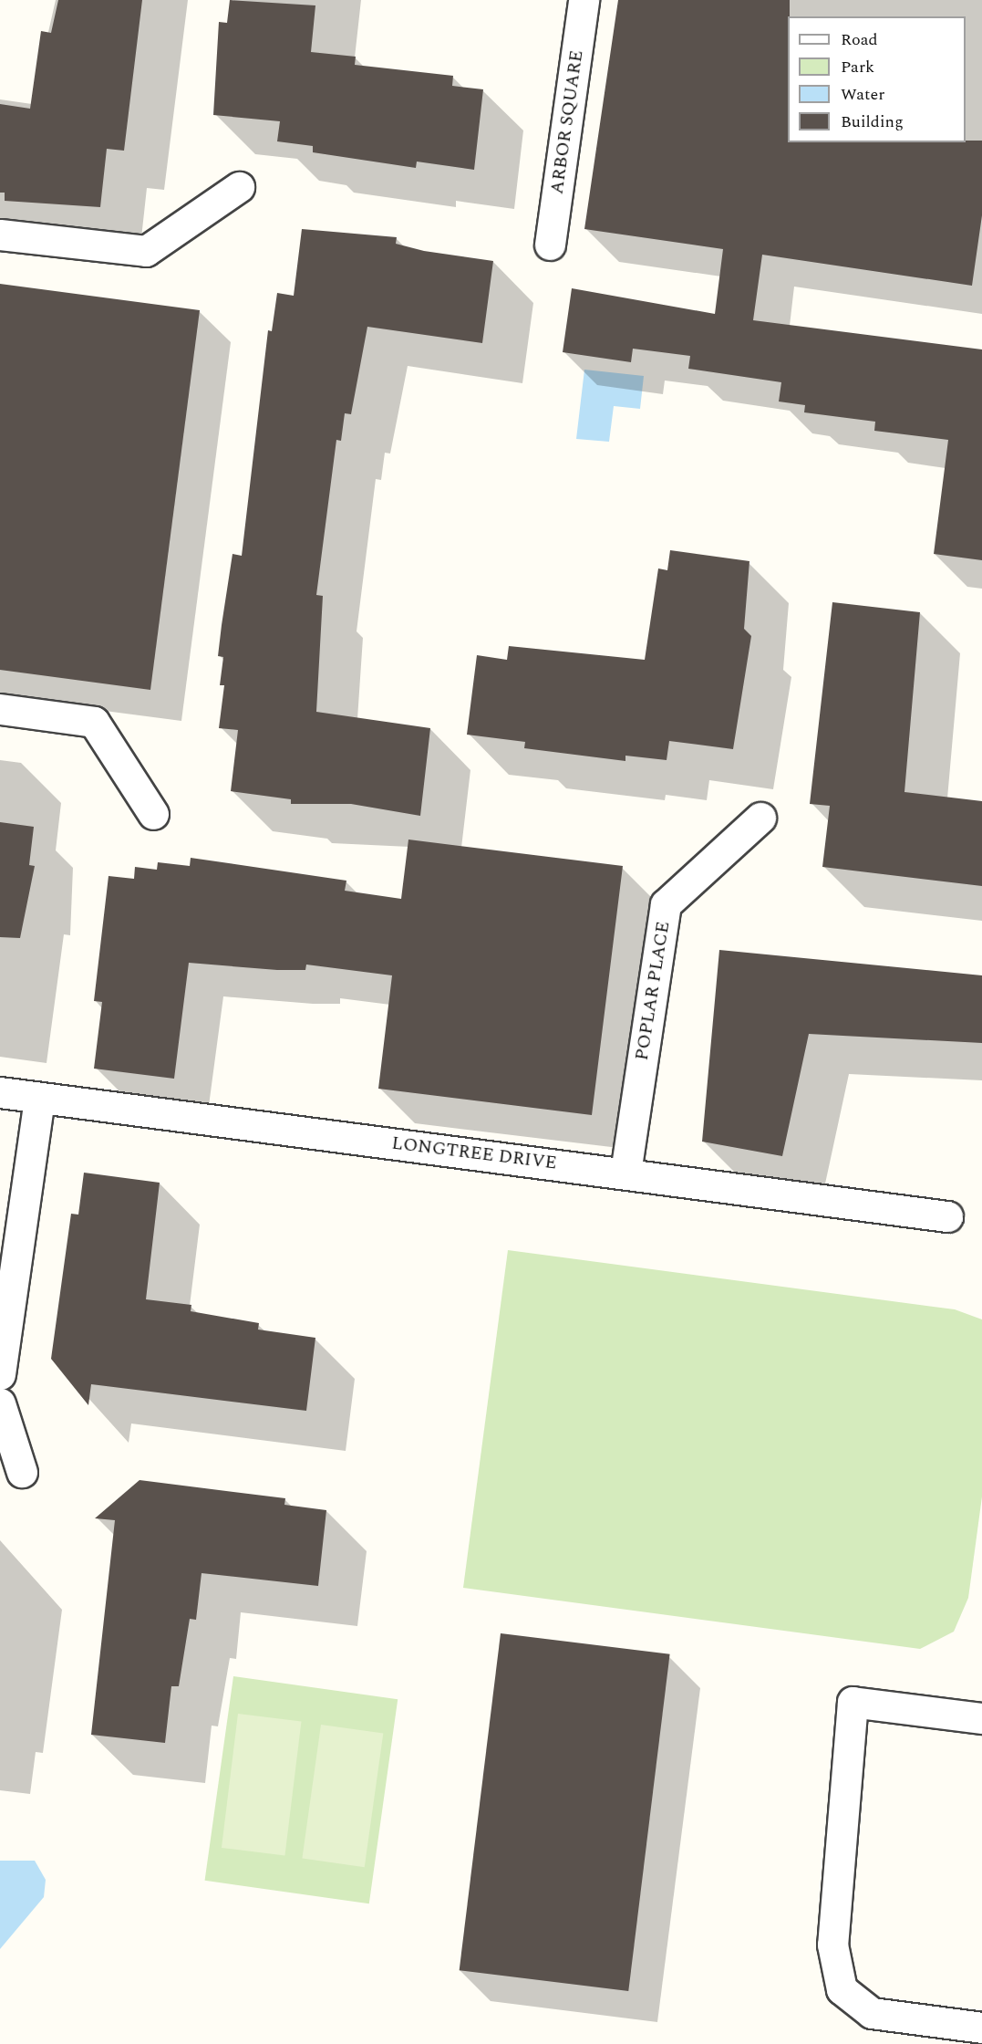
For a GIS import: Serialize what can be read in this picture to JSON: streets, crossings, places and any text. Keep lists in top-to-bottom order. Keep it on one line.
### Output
{"streets":{"street":["ARBOR SQUARE","POPLAR PLACE","LONGTREE DRIVE"]},"crossings":[["POPLAR PLACE","LONGTREE DRIVE"]],"legend":["Road","Park","Water","Building"]}
